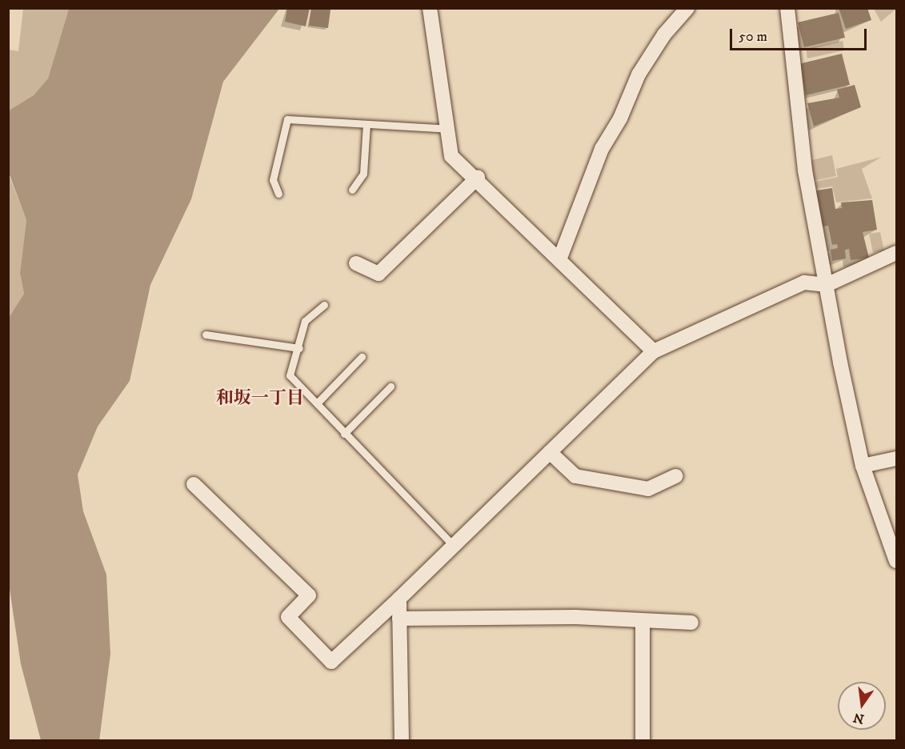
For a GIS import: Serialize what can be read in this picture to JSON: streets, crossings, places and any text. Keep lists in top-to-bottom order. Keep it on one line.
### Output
{"districts":["和坂一丁目"],"scale_bar":"50 m","north":"bottom"}
